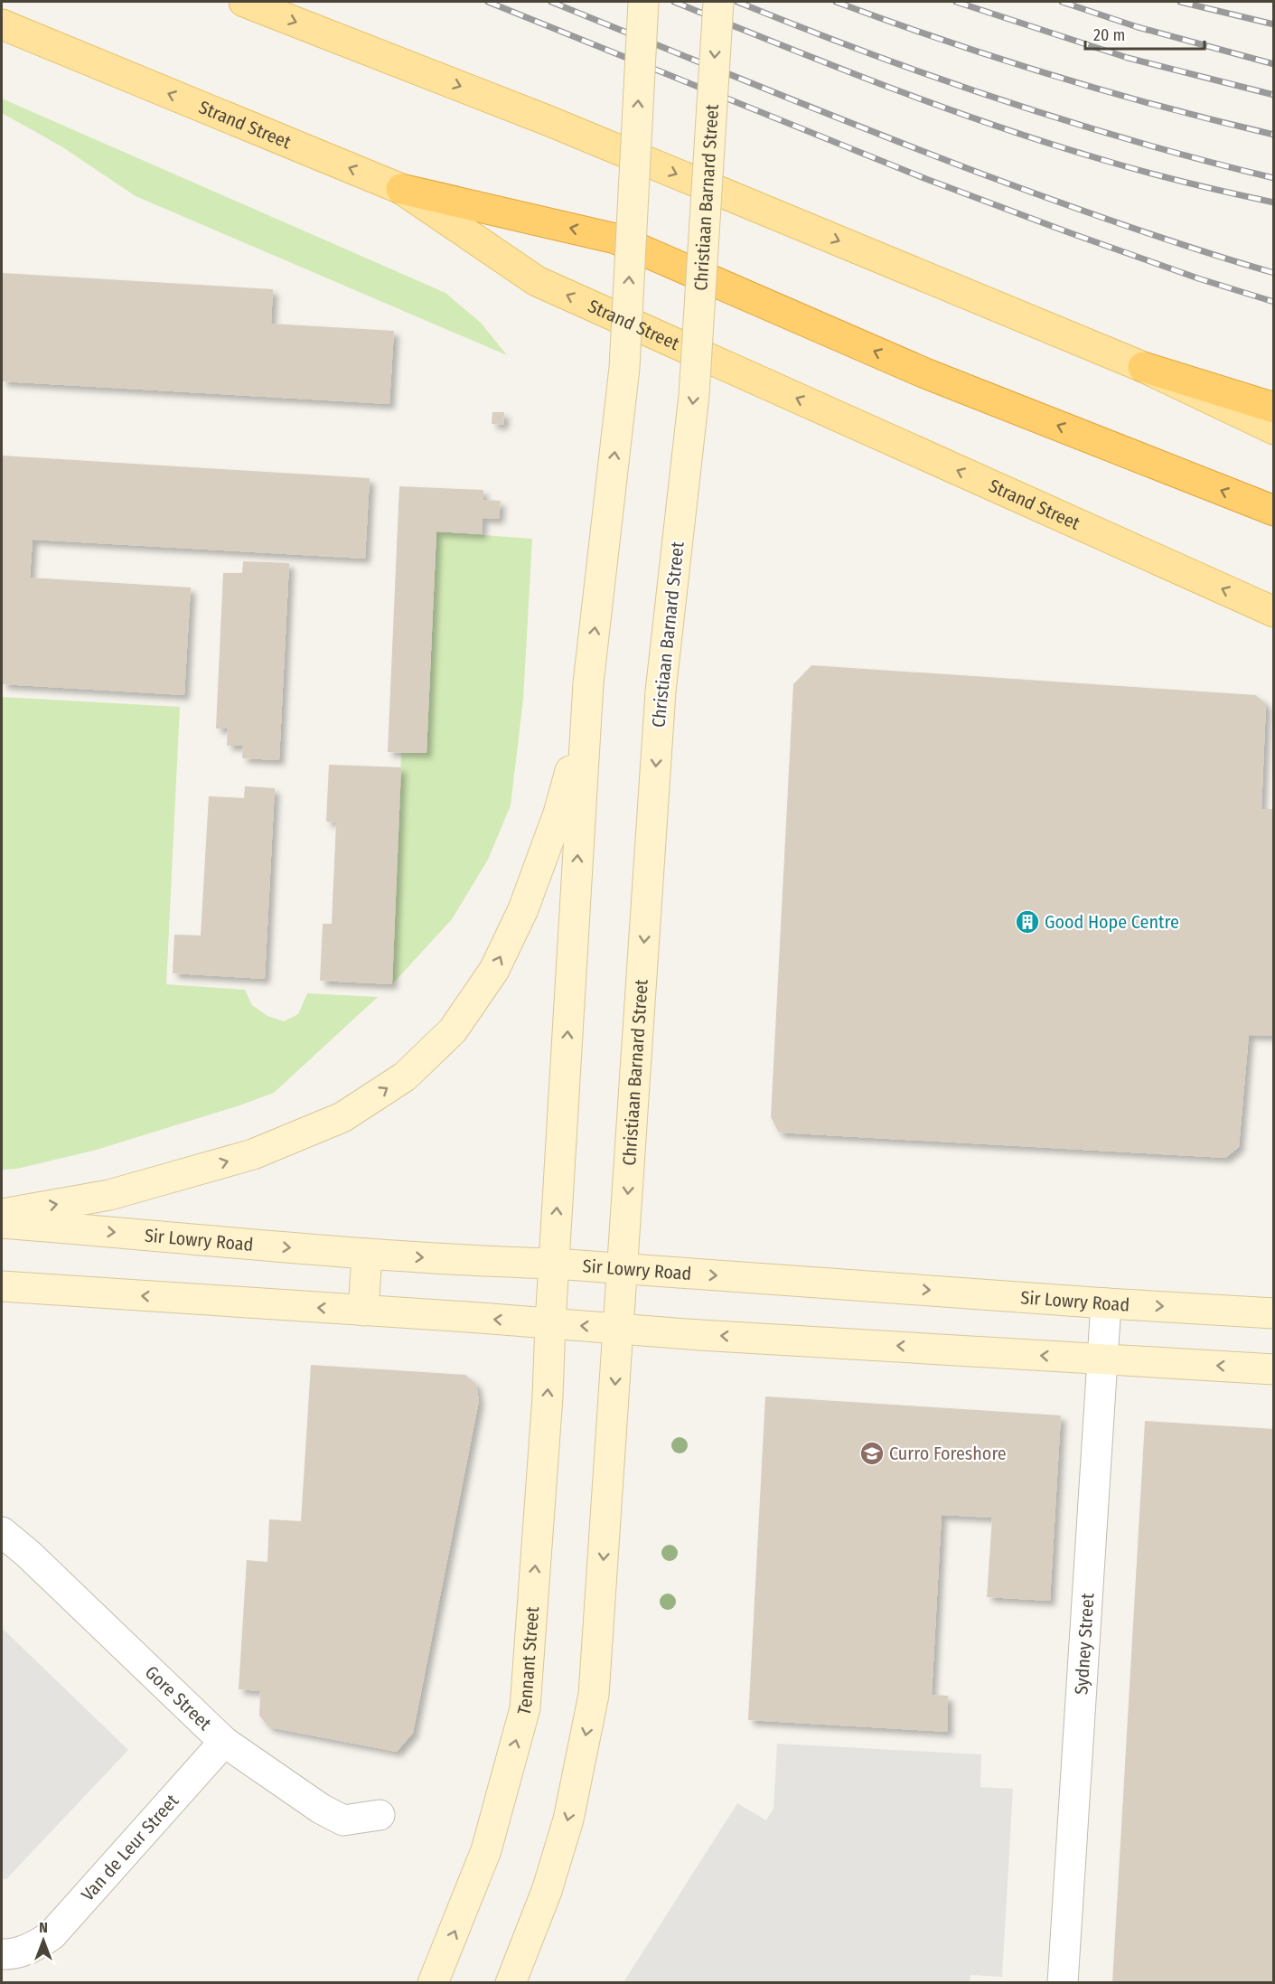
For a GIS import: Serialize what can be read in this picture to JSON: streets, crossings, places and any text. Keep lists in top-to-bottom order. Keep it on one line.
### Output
{"streets":{"main road":["Strand Street","Christiaan Barnard Street","Sir Lowry Road","Tennant Street"],"street":["Sydney Street","Gore Street","Van de Leur Street"]},"crossings":[["Christiaan Barnard Street","Sir Lowry Road"],["Sir Lowry Road","Sydney Street"],["Sir Lowry Road","Tennant Street"],["Gore Street","Van de Leur Street"]],"places":{"building":["Good Hope Centre"],"school or university":["Curro Foreshore"]},"scale_bar":"20 m","north":"top"}
